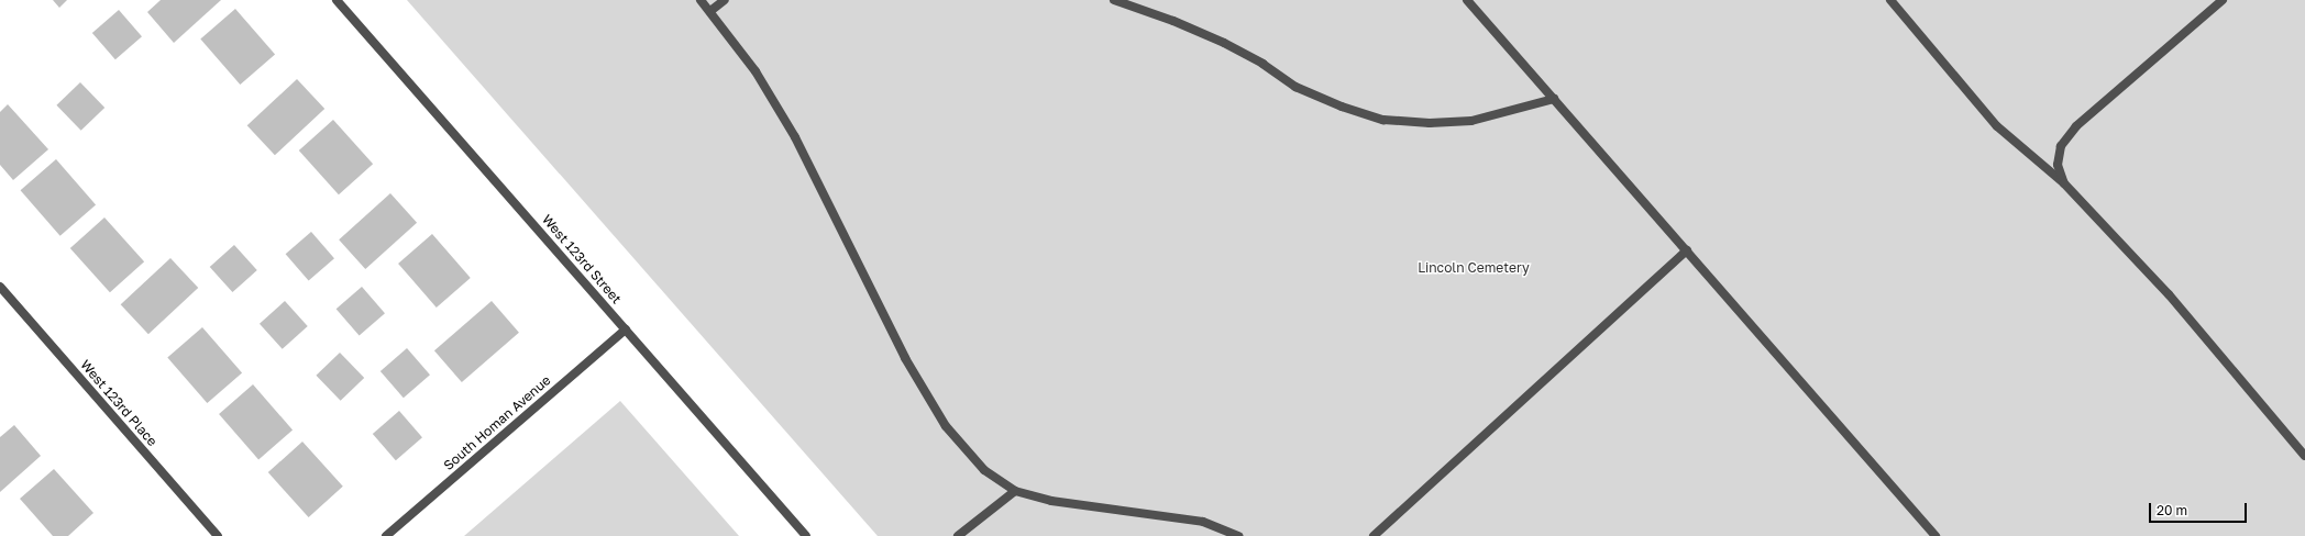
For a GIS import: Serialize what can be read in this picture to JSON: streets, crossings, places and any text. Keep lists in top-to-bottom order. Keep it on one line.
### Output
{"streets":{"street":["West 123rd Street","West 123rd Place","South Homan Avenue"]},"crossings":[["West 123rd Street","South Homan Avenue"]],"parks":["Lincoln Cemetery"],"scale_bar":"20 m"}
